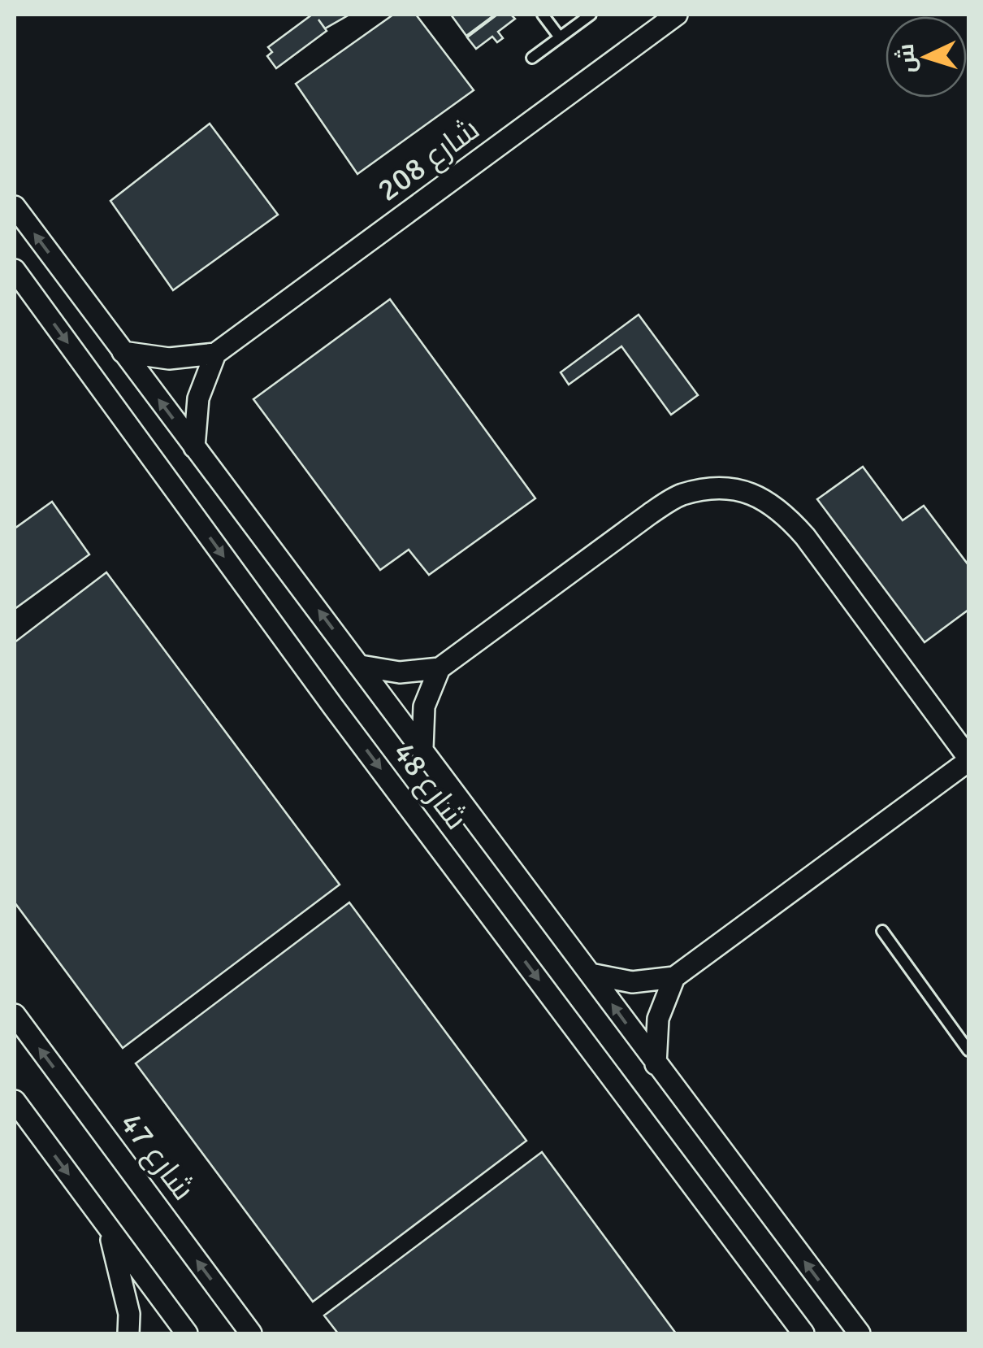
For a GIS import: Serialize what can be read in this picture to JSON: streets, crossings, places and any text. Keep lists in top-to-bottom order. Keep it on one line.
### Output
{"streets":{"street":["شارع 208","شارع 48","شارع 47"]},"north":"left"}
